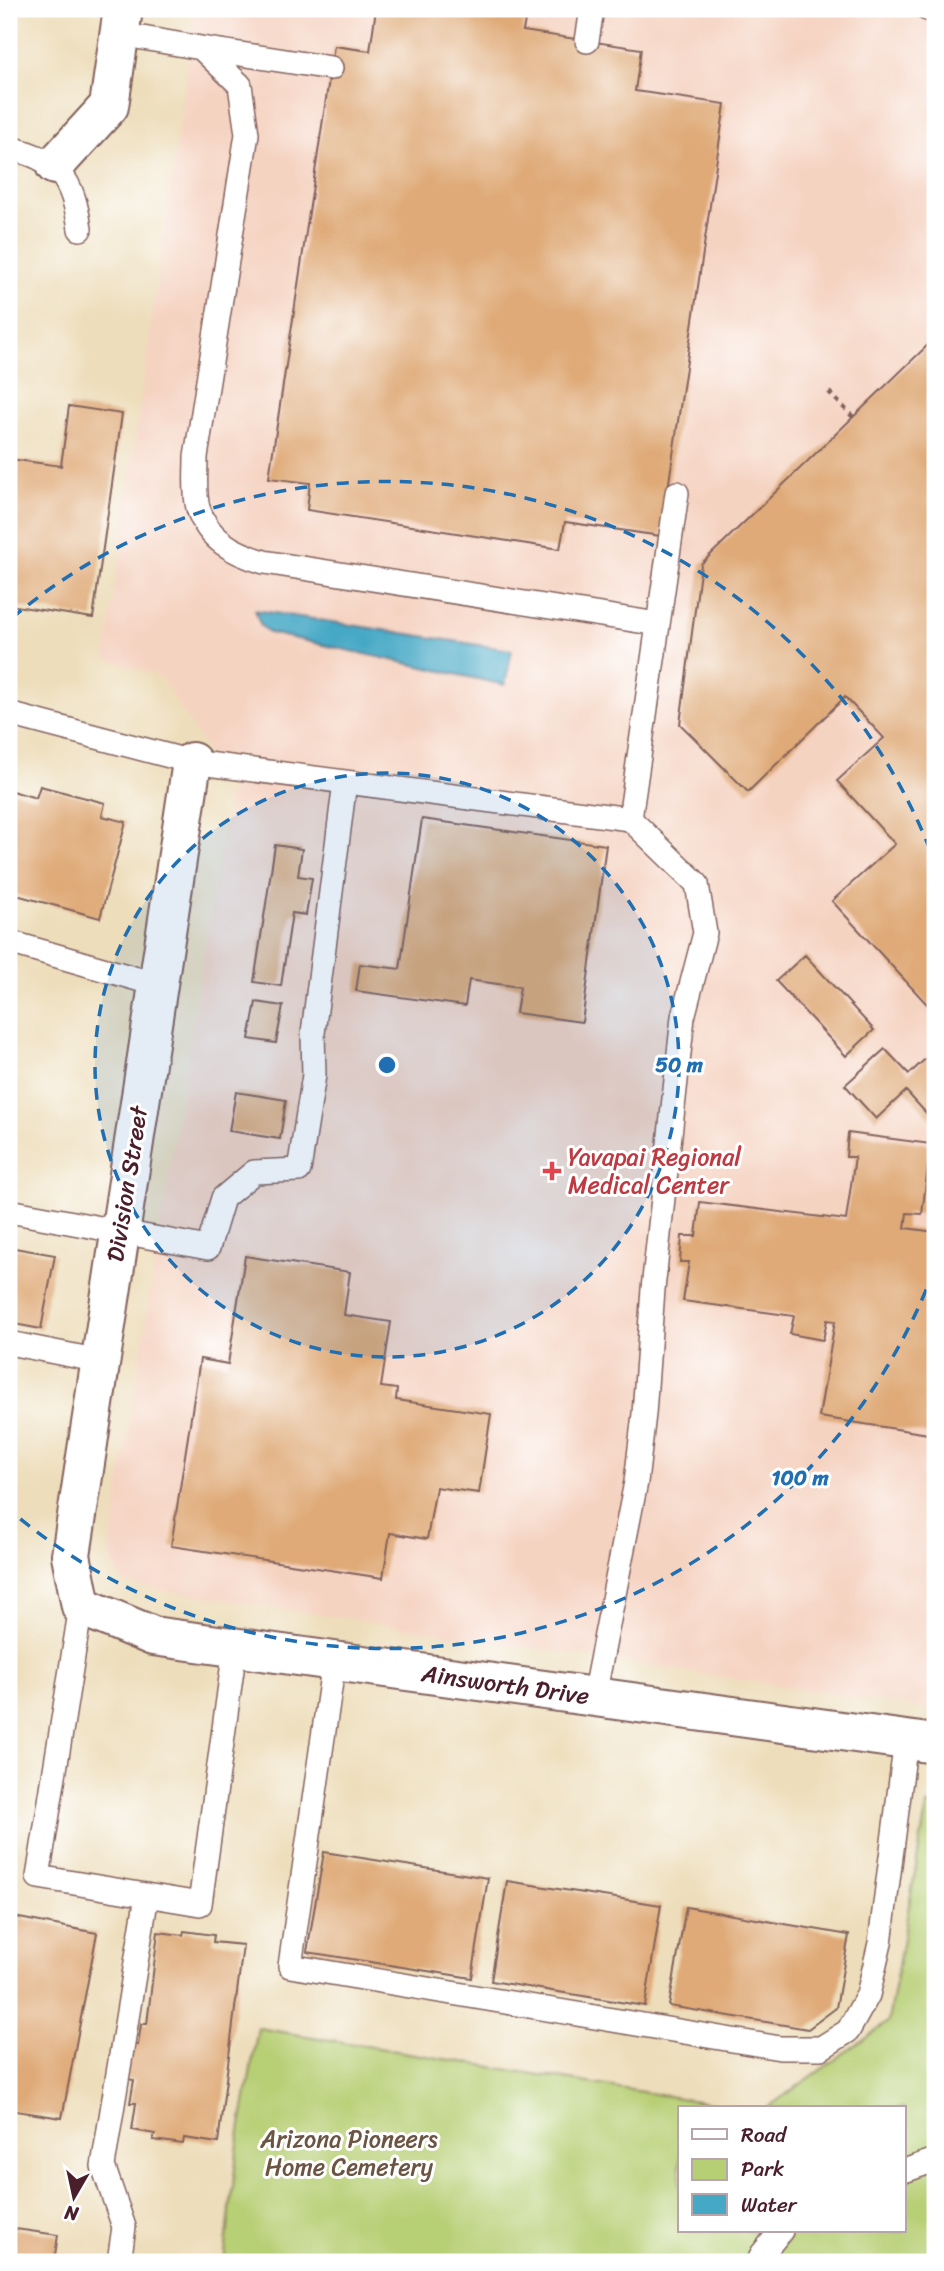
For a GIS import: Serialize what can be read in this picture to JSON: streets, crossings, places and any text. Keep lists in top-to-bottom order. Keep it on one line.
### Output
{"streets":{"street":["Division Street","Ainsworth Drive"]},"crossings":[["Division Street","Ainsworth Drive"]],"parks":["Arizona Pioneers Home Cemetery"],"places":{"health":["Yavapai Regional Medical Center"]},"legend":["Road","Park","Water"],"north":"bottom","rings":["50 m","100 m"]}
